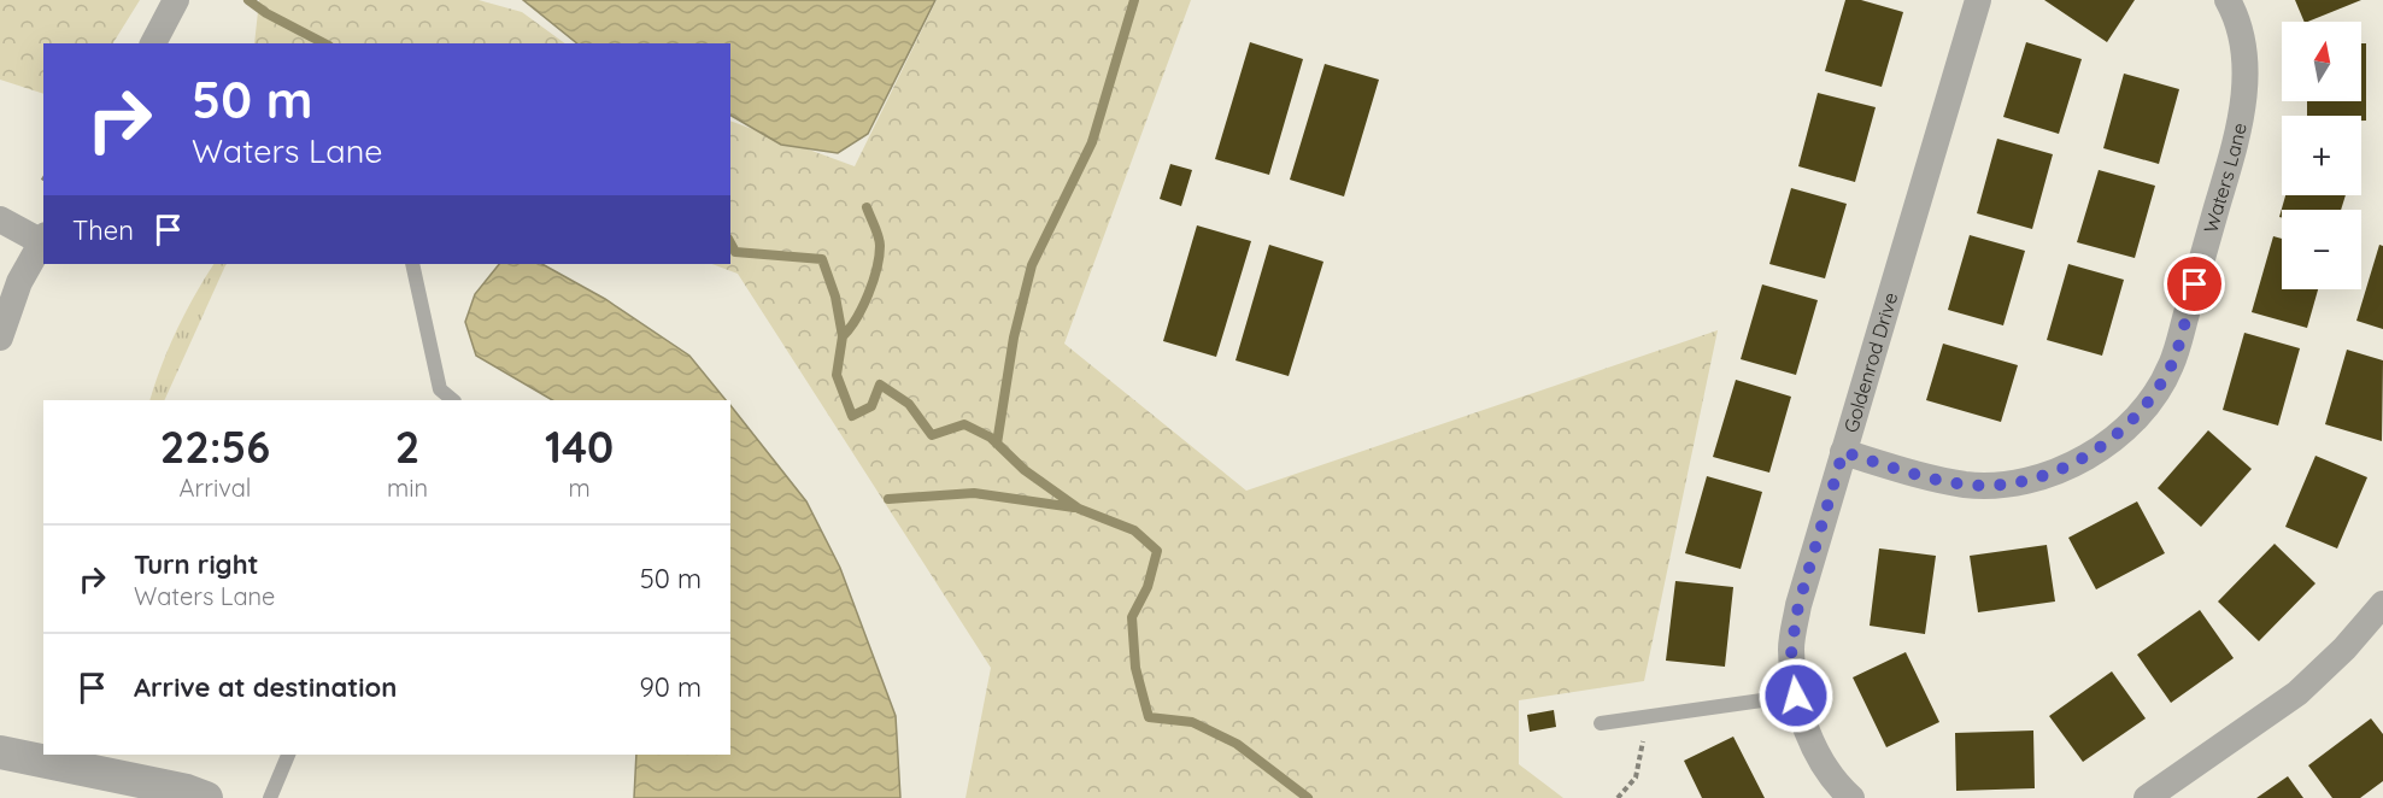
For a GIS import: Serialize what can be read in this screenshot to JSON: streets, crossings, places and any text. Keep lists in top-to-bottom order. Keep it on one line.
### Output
{"streets":{"street":["Waters Lane","Goldenrod Drive"]},"crossings":[["Waters Lane","Goldenrod Drive"]],"north":"top","page":{"map_buttons":["+","−"],"turn":["50 m","Waters Lane"],"then":"Then","eta":["22:56","Arrival","2","min","140","m"],"list":[{"name":"Turn right","note":"Waters Lane","value":"50 m"},{"name":"Arrive at destination","value":"90 m"}]}}
